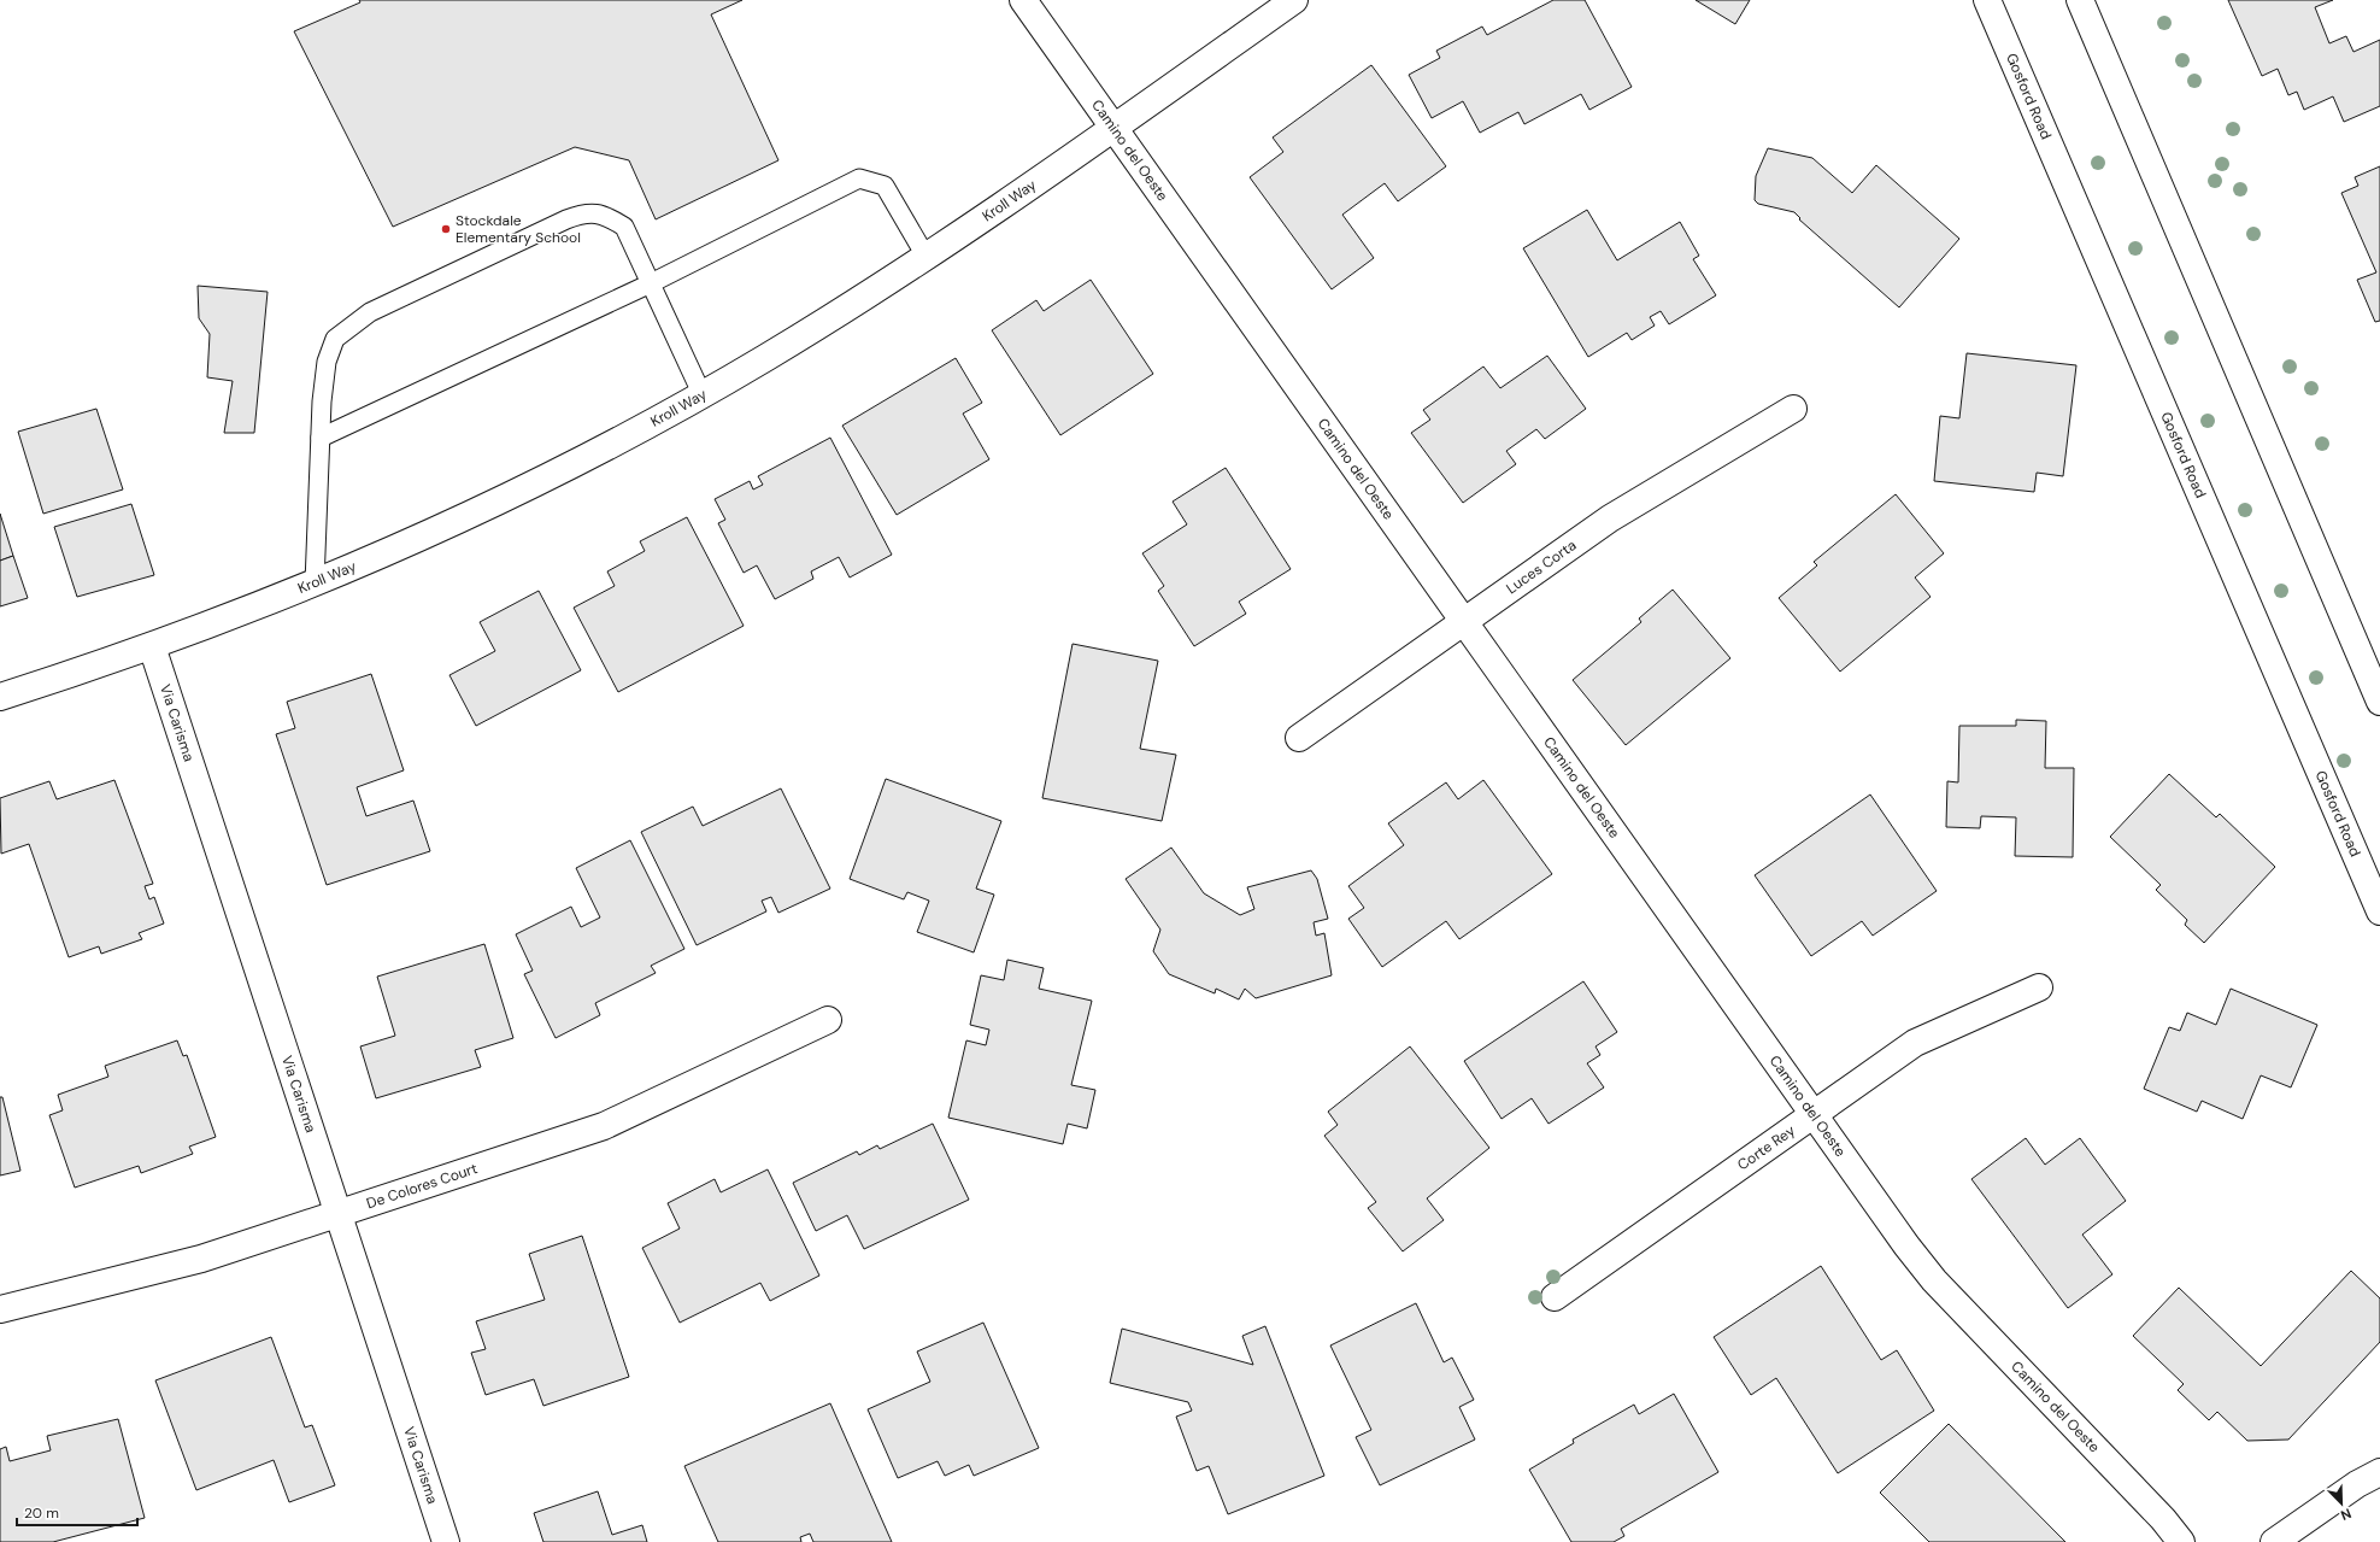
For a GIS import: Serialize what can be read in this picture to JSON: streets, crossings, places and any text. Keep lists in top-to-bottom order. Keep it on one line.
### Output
{"streets":{"street":["Gosford Road","Camino del Oeste","Kroll Way","Luces Corta","Via Carisma","Corte Rey","De Colores Court"]},"crossings":[["Camino del Oeste","Kroll Way"],["Camino del Oeste","Luces Corta"],["Camino del Oeste","Corte Rey"],["Kroll Way","Via Carisma"],["Via Carisma","De Colores Court"]],"places":["Stockdale Elementary School"],"scale_bar":"20 m","north":"bottom right"}
